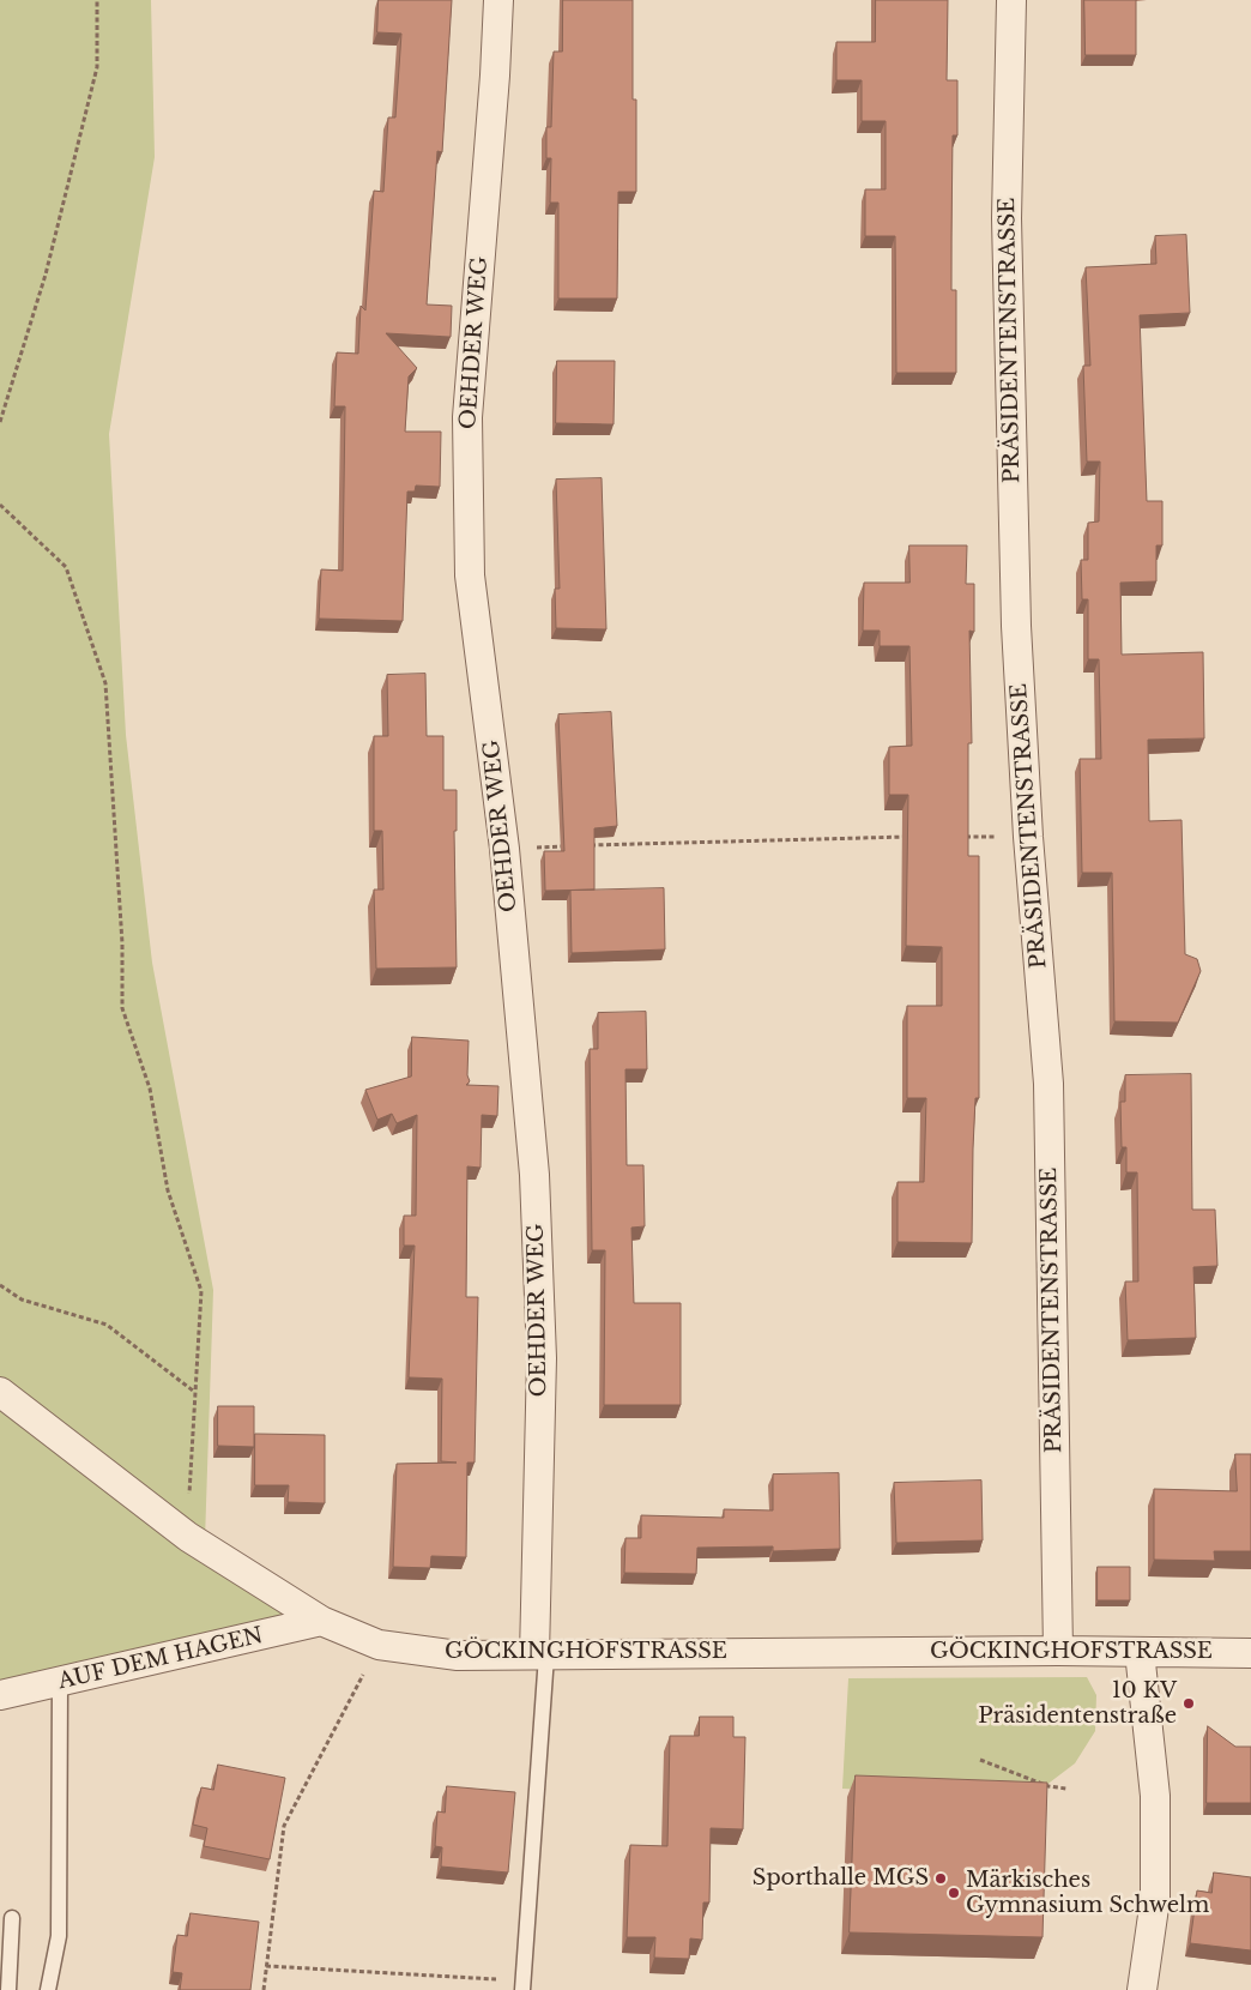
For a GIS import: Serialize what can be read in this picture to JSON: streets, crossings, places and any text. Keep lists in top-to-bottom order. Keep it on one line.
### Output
{"streets":{"street":["PRÄSIDENTENSTRASSE","OEHDER WEG","GÖCKINGHOFSTRASSE","AUF DEM HAGEN"]},"crossings":[["PRÄSIDENTENSTRASSE","GÖCKINGHOFSTRASSE"],["OEHDER WEG","GÖCKINGHOFSTRASSE"],["GÖCKINGHOFSTRASSE","AUF DEM HAGEN"]],"places":["10 KV Präsidentenstraße","Sporthalle MGS","Märkisches Gymnasium Schwelm"]}
